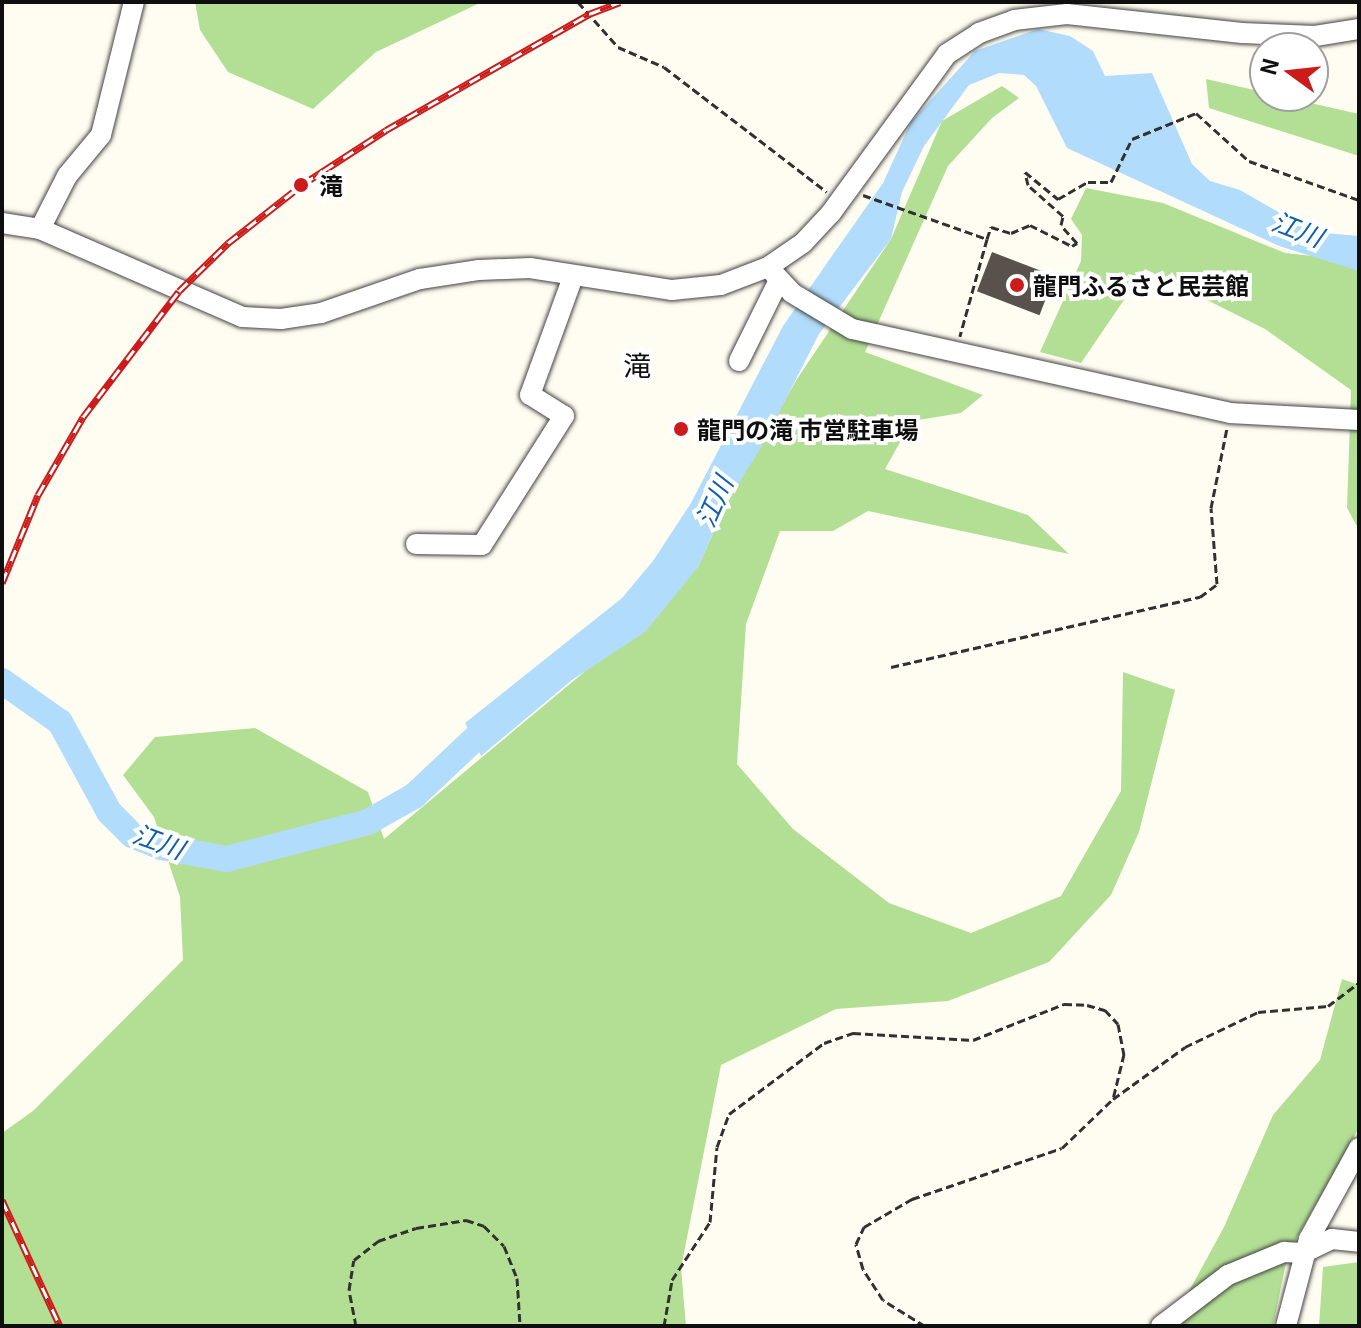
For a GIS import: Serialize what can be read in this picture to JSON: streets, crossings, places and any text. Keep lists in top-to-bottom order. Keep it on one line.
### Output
{"districts":["滝"],"water":["江川"],"places":["滝","龍門ふるさと民芸館","龍門の滝 市営駐車場"],"north":"left"}
